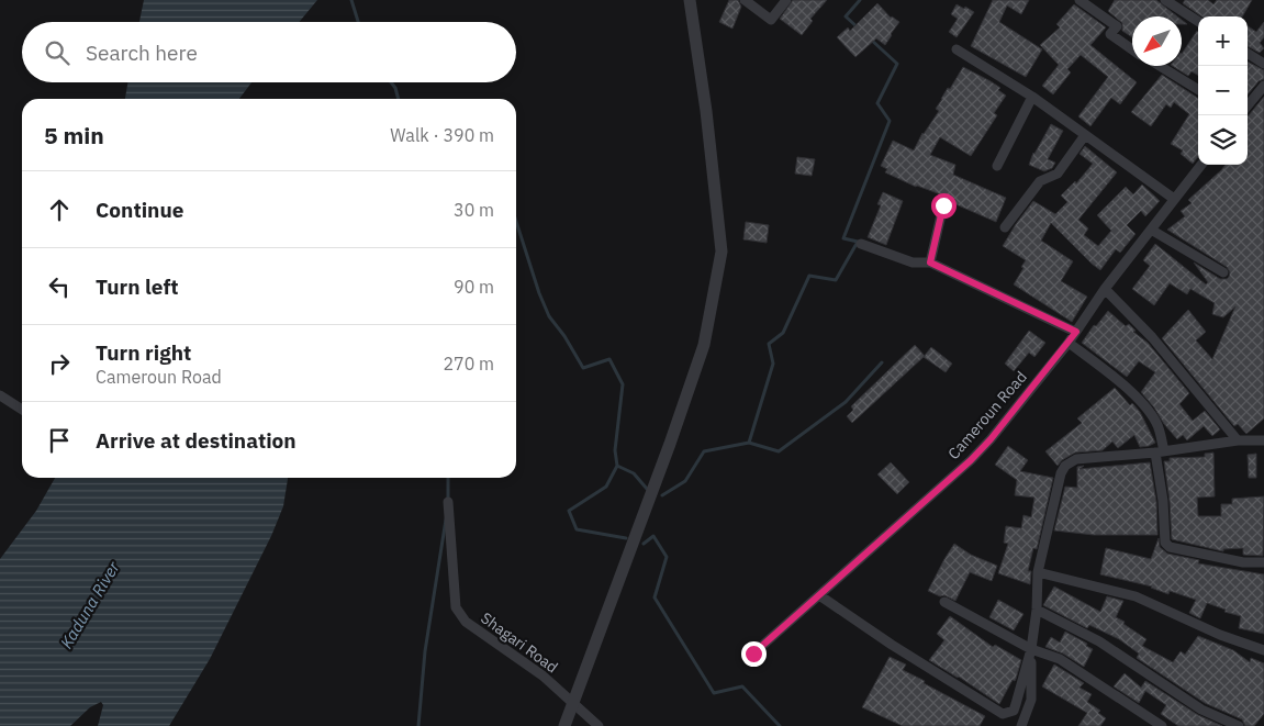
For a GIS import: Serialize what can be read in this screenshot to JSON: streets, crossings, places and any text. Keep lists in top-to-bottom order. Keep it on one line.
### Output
{"streets":{"street":["Cameroun Road","Shagari Road"]},"water":["Kaduna River"],"north":"bottom left","page":{"map_buttons":["+","−"],"search":"Search here","heading":["5 min","Walk · 390 m"],"list":[["Continue","30 m"],["Turn left","90 m"],["Turn right","Cameroun Road","270 m"],"Arrive at destination"]}}
